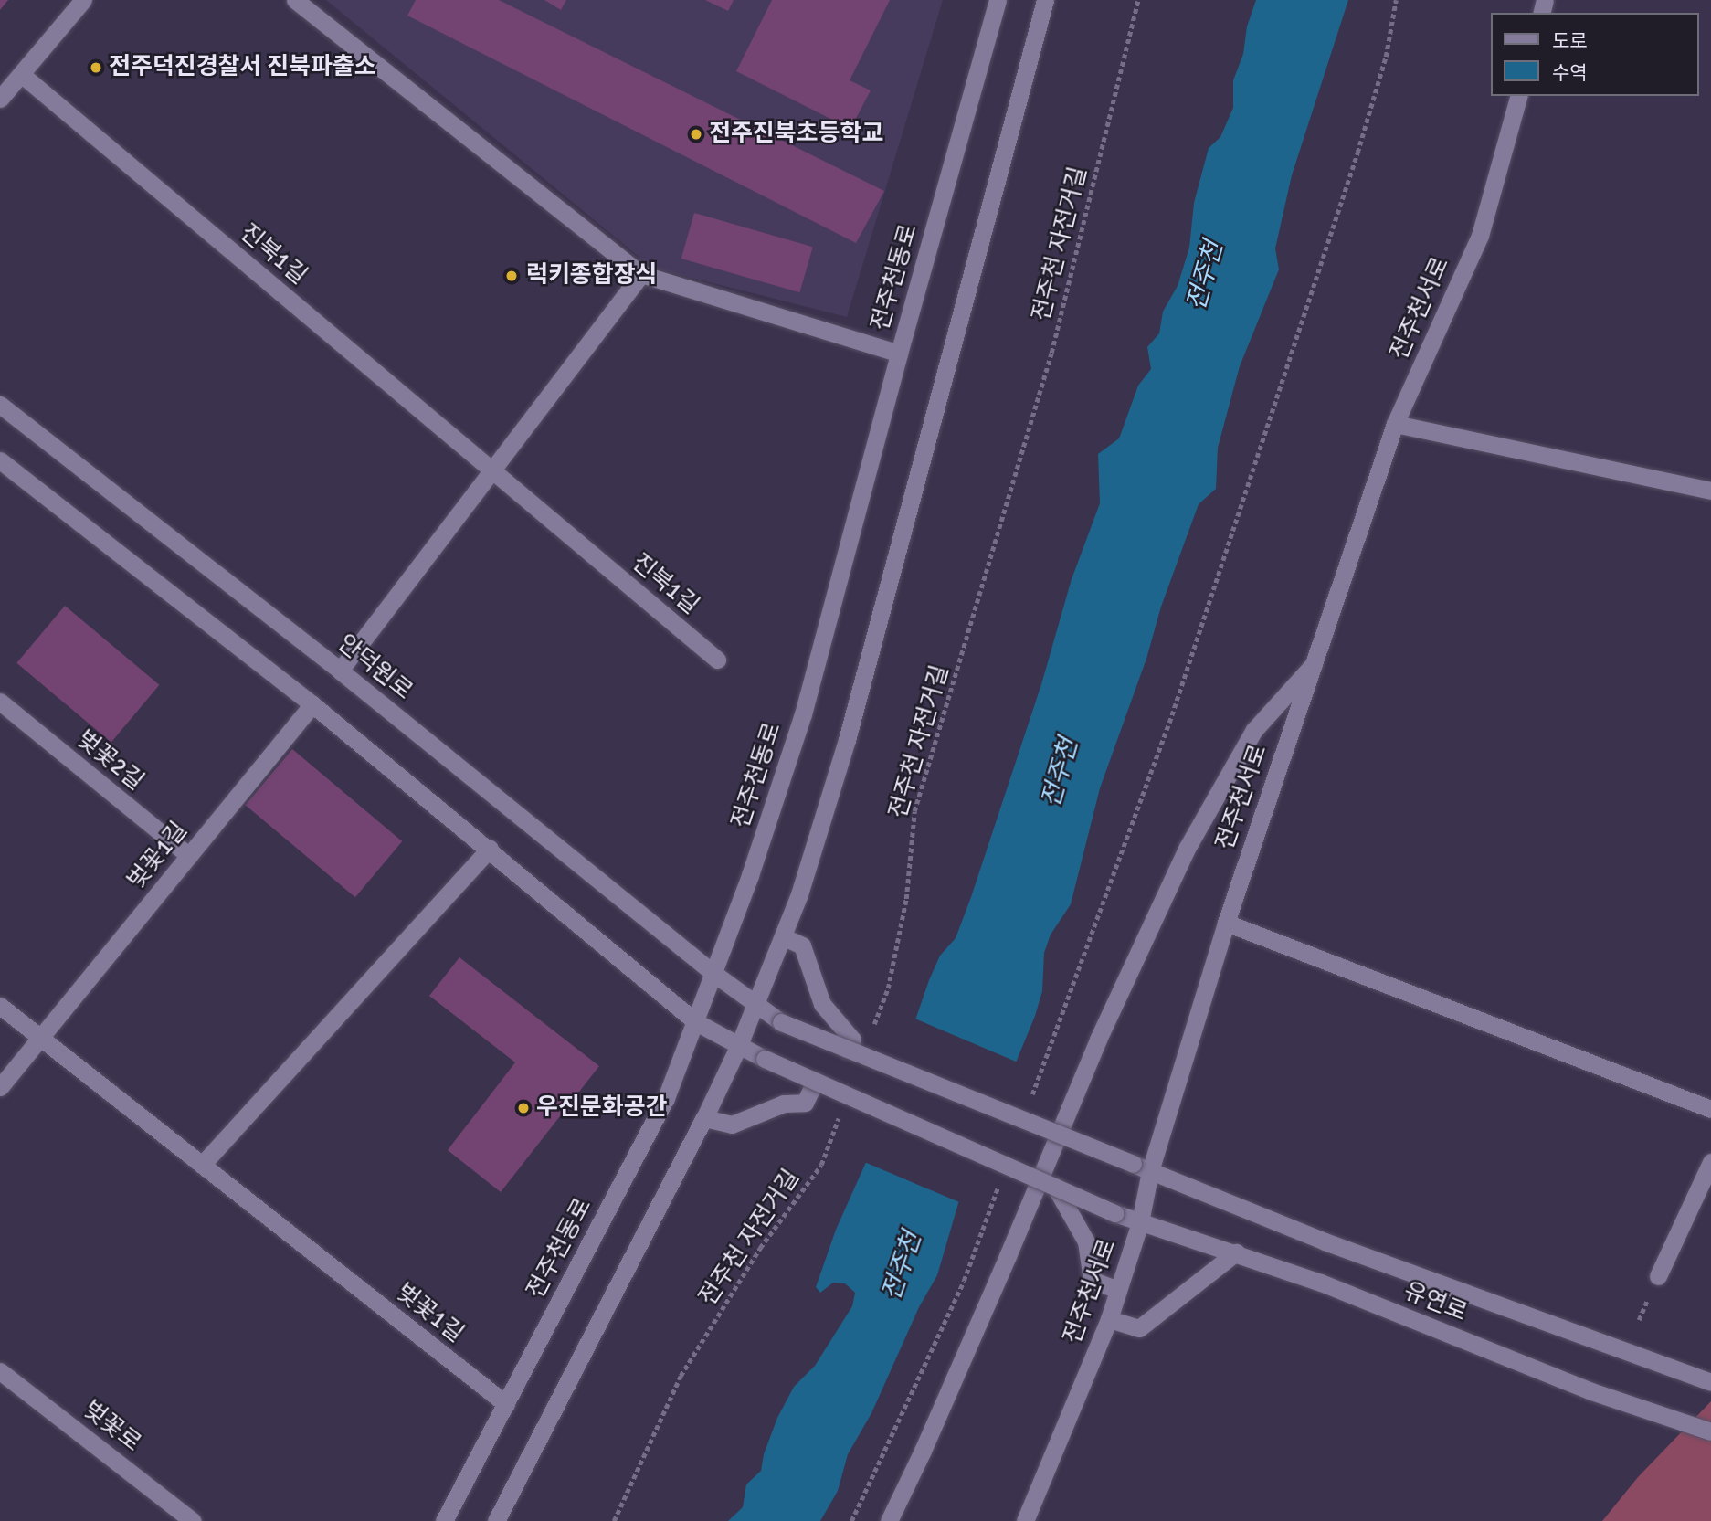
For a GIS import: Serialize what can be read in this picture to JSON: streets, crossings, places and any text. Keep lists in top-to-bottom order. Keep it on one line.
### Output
{"streets":{"street":["진북1길","전주천동로","전주천서로","안덕원로","벚꽃2길","벚꽃1길","유연로","벚꽃로"],"path":["전주천 자전거길"]},"crossings":[["전주천동로","안덕원로"],["전주천동로","벚꽃1길"],["전주천동로","유연로"],["전주천서로","유연로"],["안덕원로","유연로"],["벚꽃2길","벚꽃1길"]],"water":["전주천"],"places":["전주덕진경찰서 진북파출소","전주진북초등학교","럭키종합장식","우진문화공간"],"legend":["도로","수역"]}
